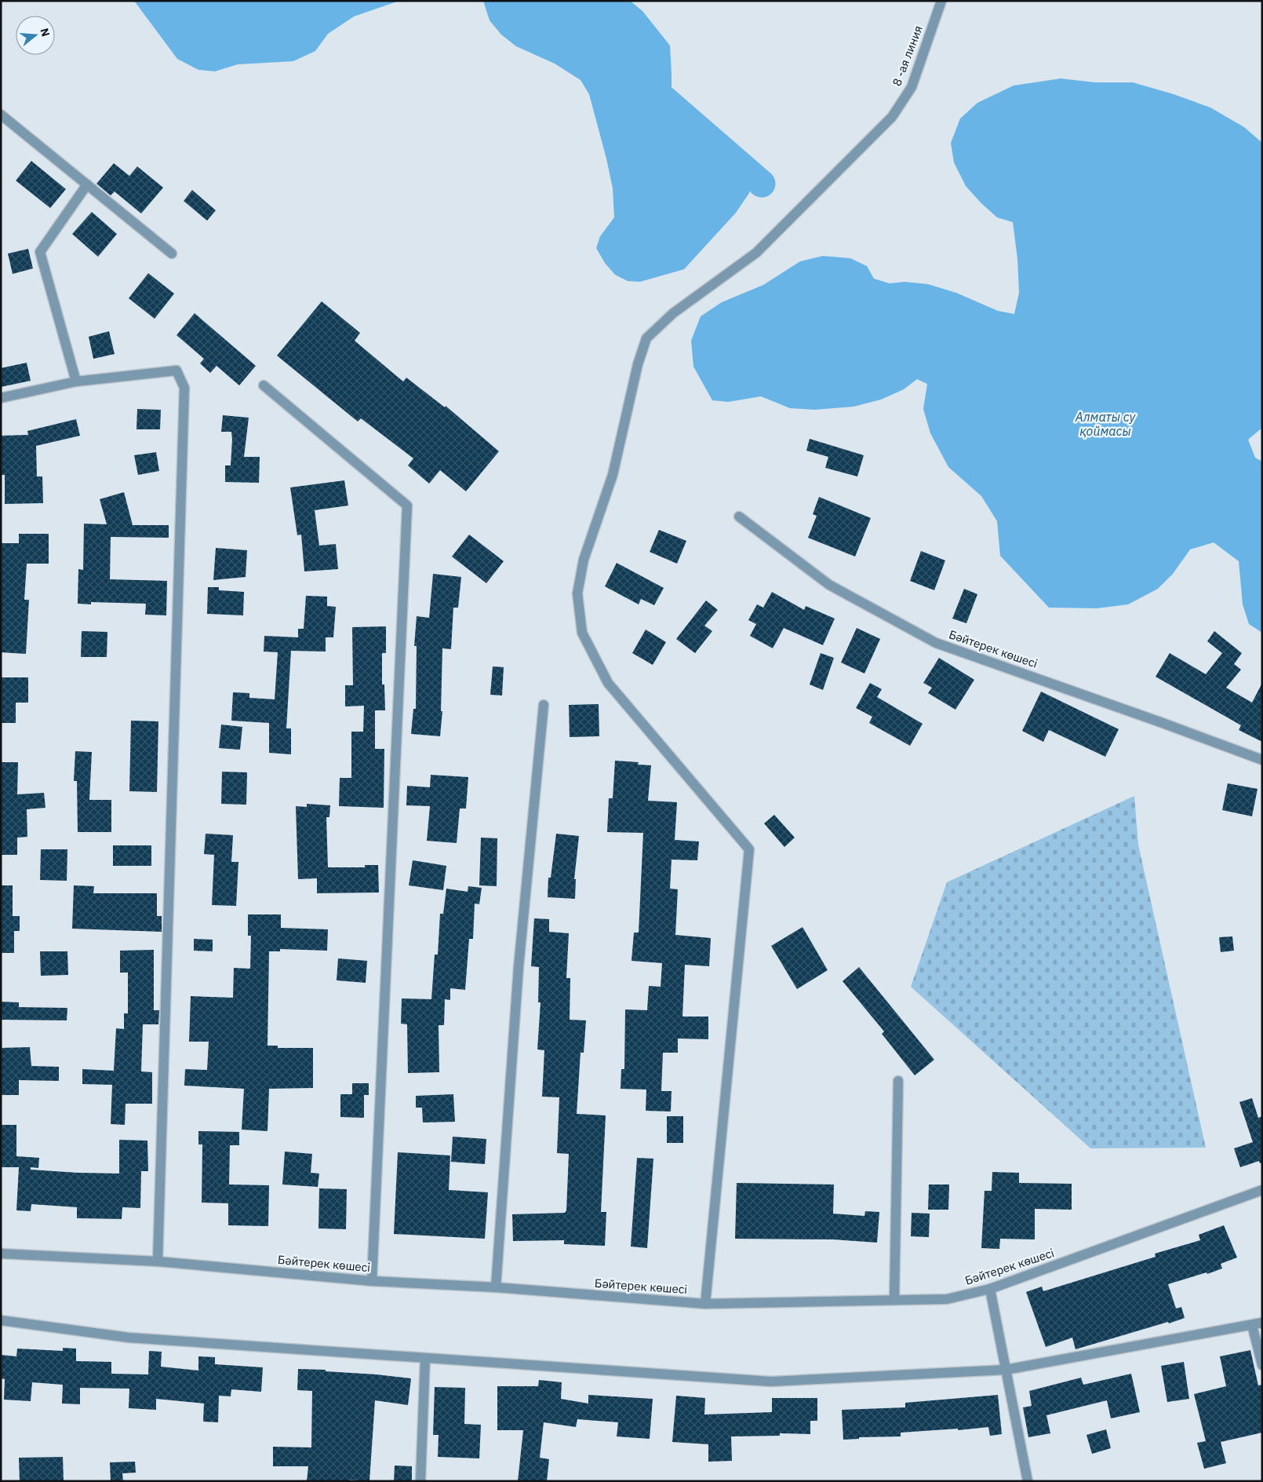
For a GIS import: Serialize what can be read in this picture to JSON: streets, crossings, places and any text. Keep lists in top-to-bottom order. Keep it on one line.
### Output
{"streets":{"street":["8 -ая линия","Бәйтерек көшесі"]},"crossings":[["8 -ая линия","Бәйтерек көшесі"]],"water":["Алматы су қоймасы"],"north":"right"}
